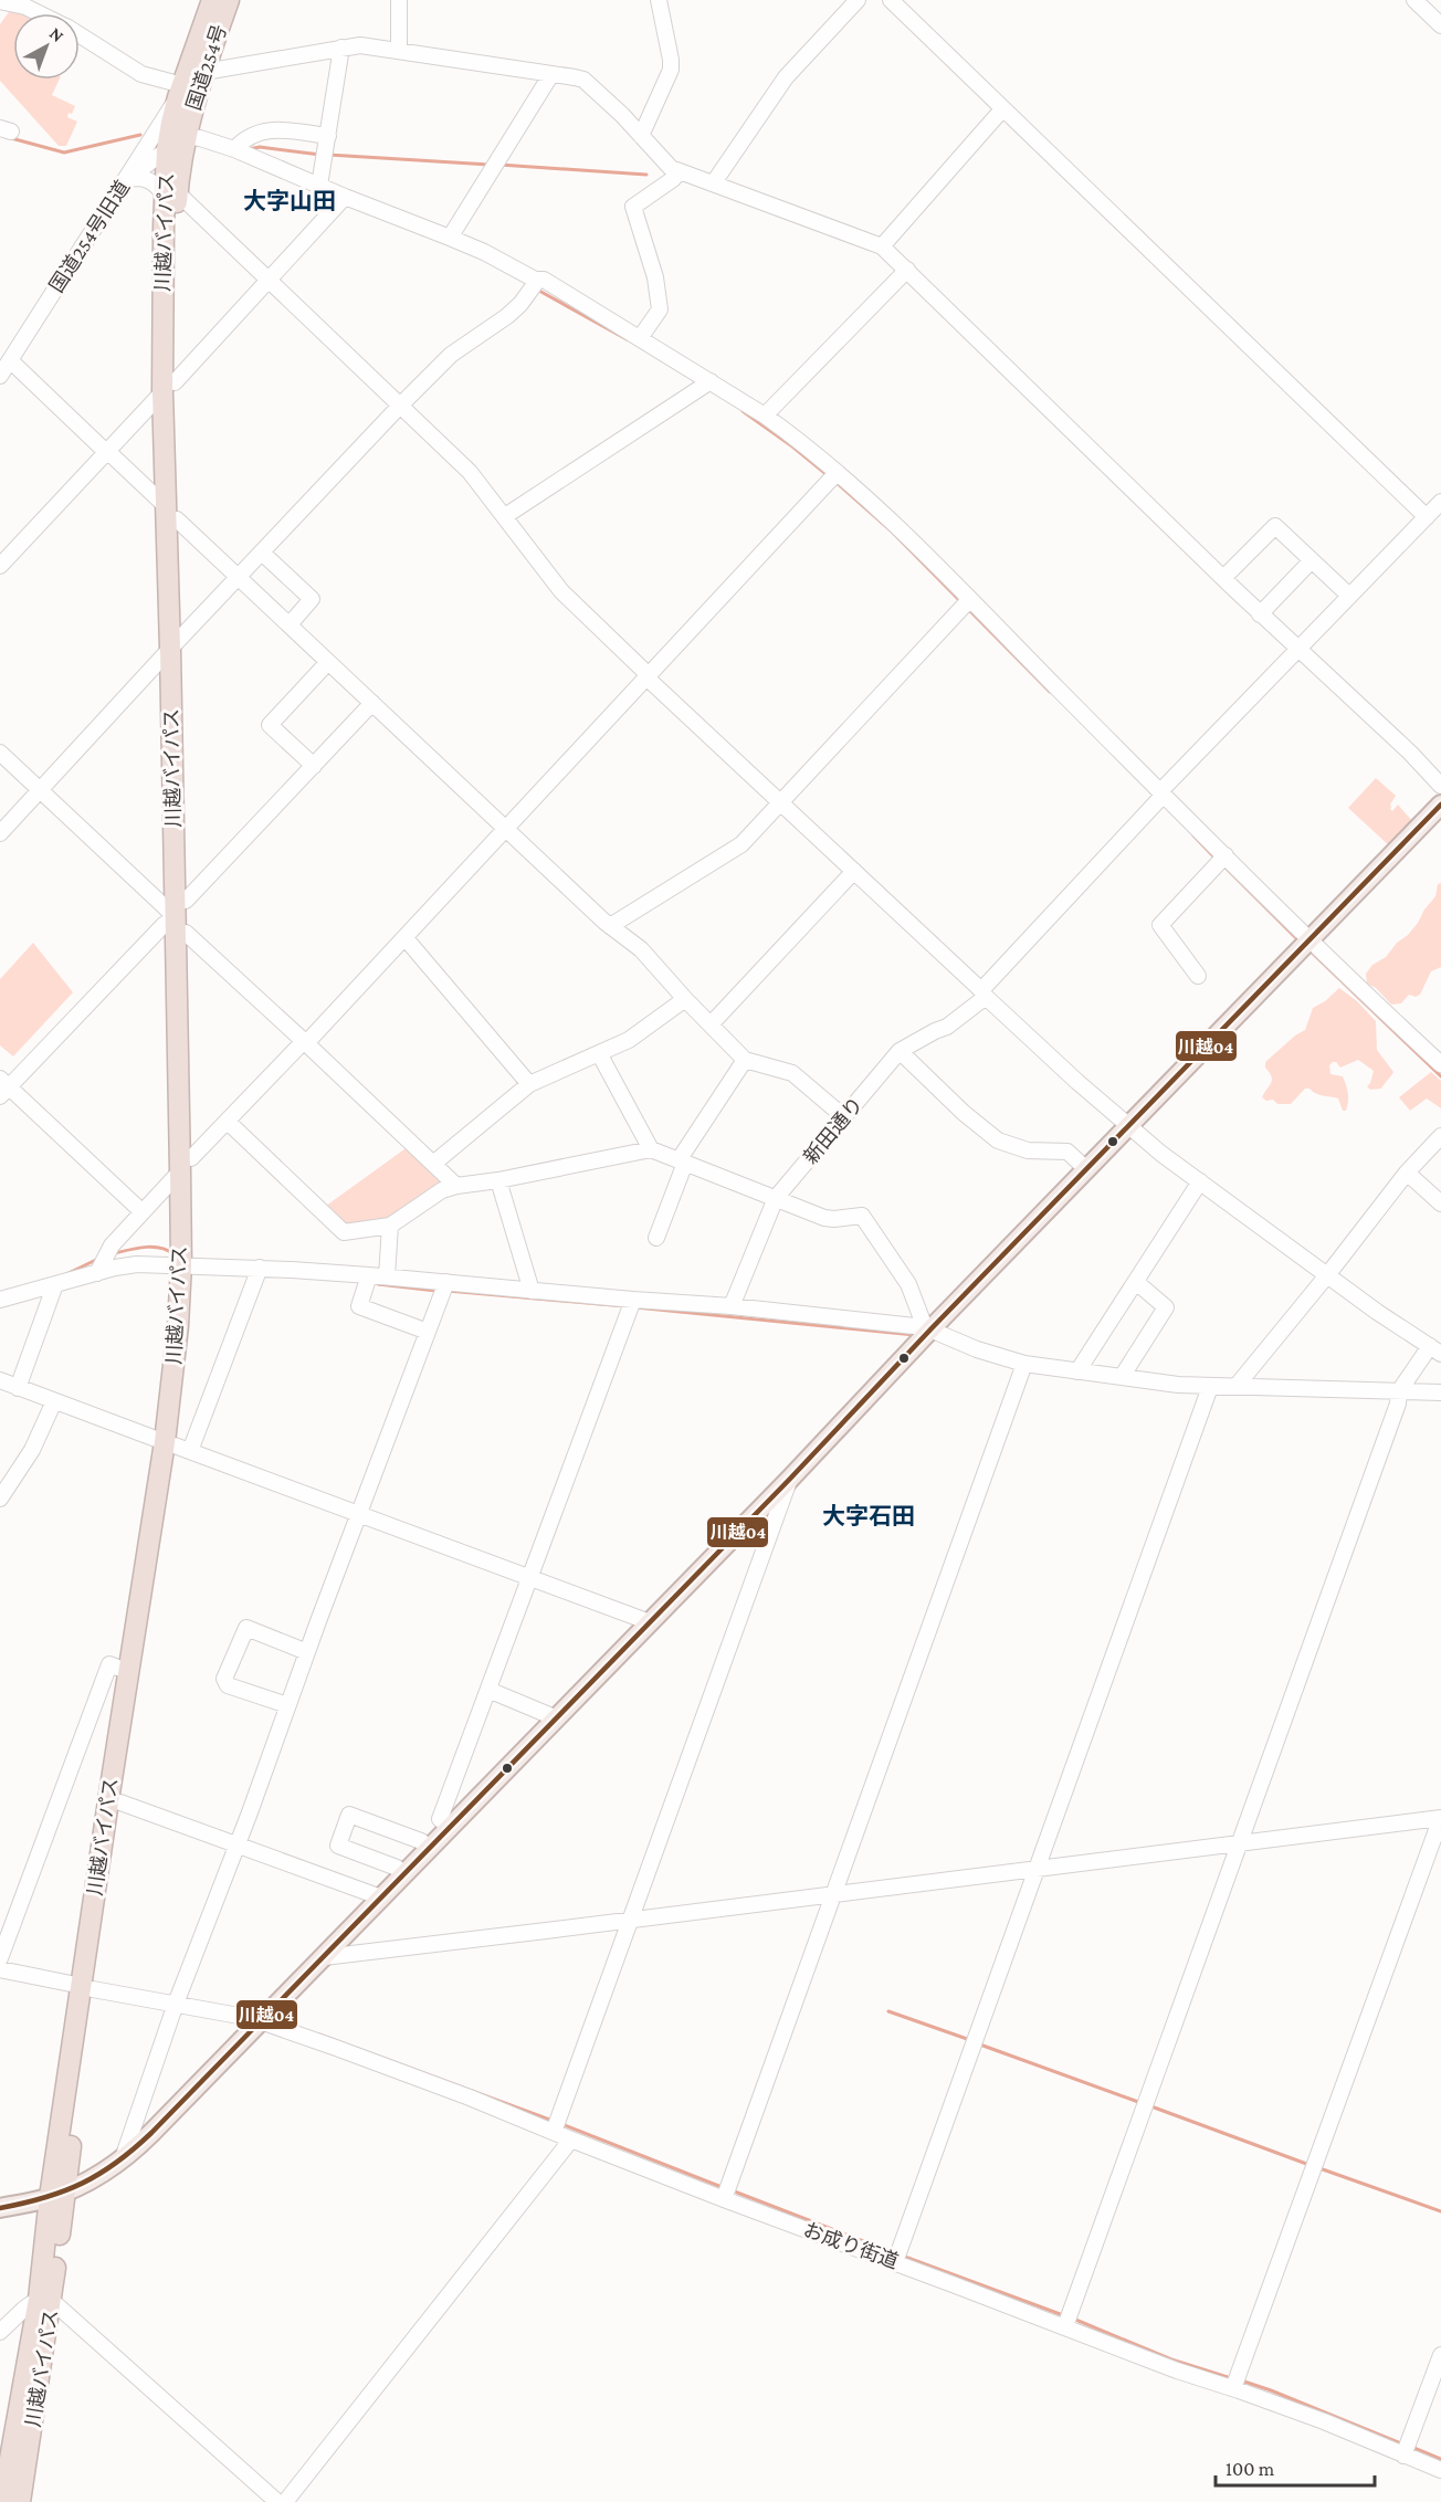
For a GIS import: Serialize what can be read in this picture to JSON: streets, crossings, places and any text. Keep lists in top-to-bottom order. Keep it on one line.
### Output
{"streets":{"highway":["国道254号","川越バイパス"],"street":["国道254号旧道","新田通り","お成り街道"]},"crossings":[["国道254号","川越バイパス"],["国道254号","国道254号旧道"],["川越バイパス","国道254号旧道"],["川越バイパス","お成り街道"]],"districts":["大字山田","大字石田"],"lines":["transit line 川越04"],"scale_bar":"100 m","north":"top right"}
